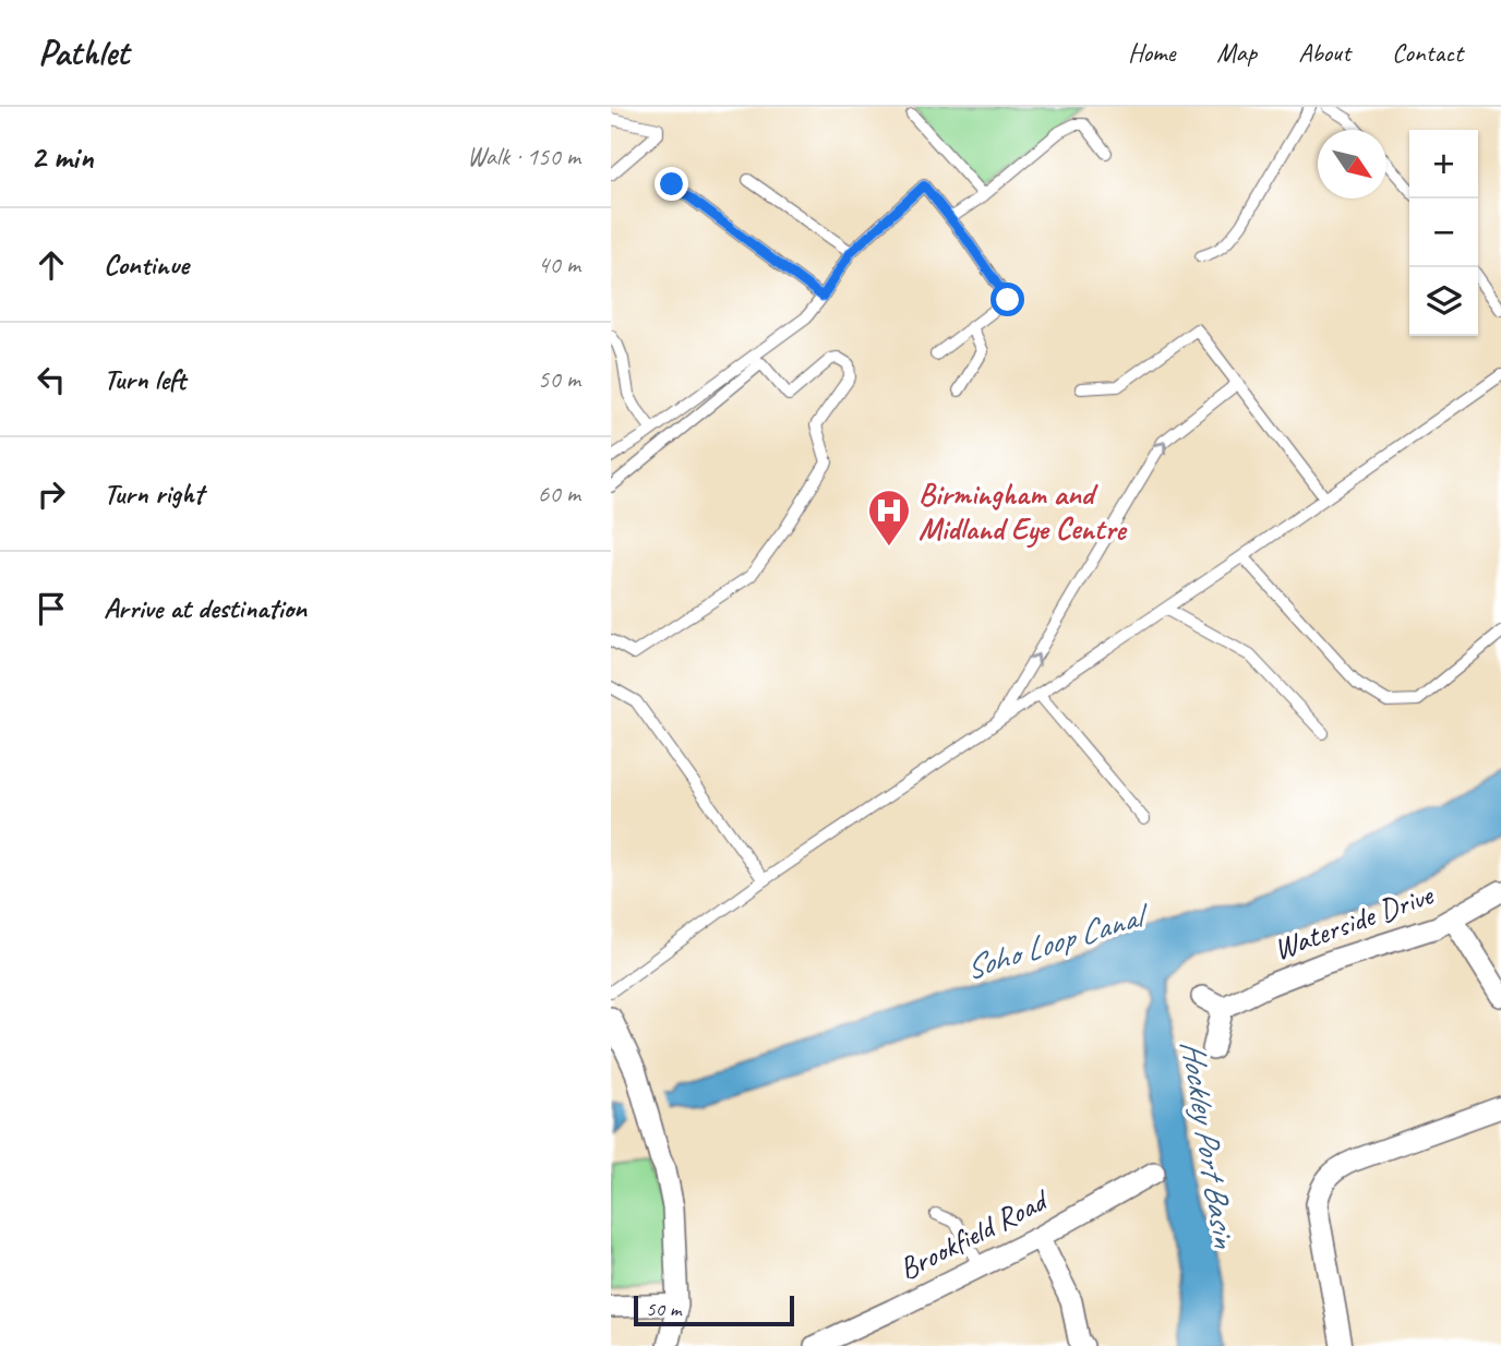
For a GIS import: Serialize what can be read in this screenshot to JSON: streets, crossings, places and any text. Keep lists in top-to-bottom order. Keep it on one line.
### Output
{"streets":{"street":["Waterside Drive","Brookfield Road"]},"water":["Soho Loop Canal","Hockley Port Basin"],"places":{"hospital":["Birmingham and Midland Eye Centre"]},"scale_bar":"50 m","north":"bottom right","page":{"header":"Pathlet","nav":["Home","Map","About","Contact"],"heading":["2 min","Walk · 150 m"],"map_buttons":["+","−"],"list":[["Continue","40 m"],["Turn left","50 m"],["Turn right","60 m"],"Arrive at destination"],"scale":"50 m"}}
